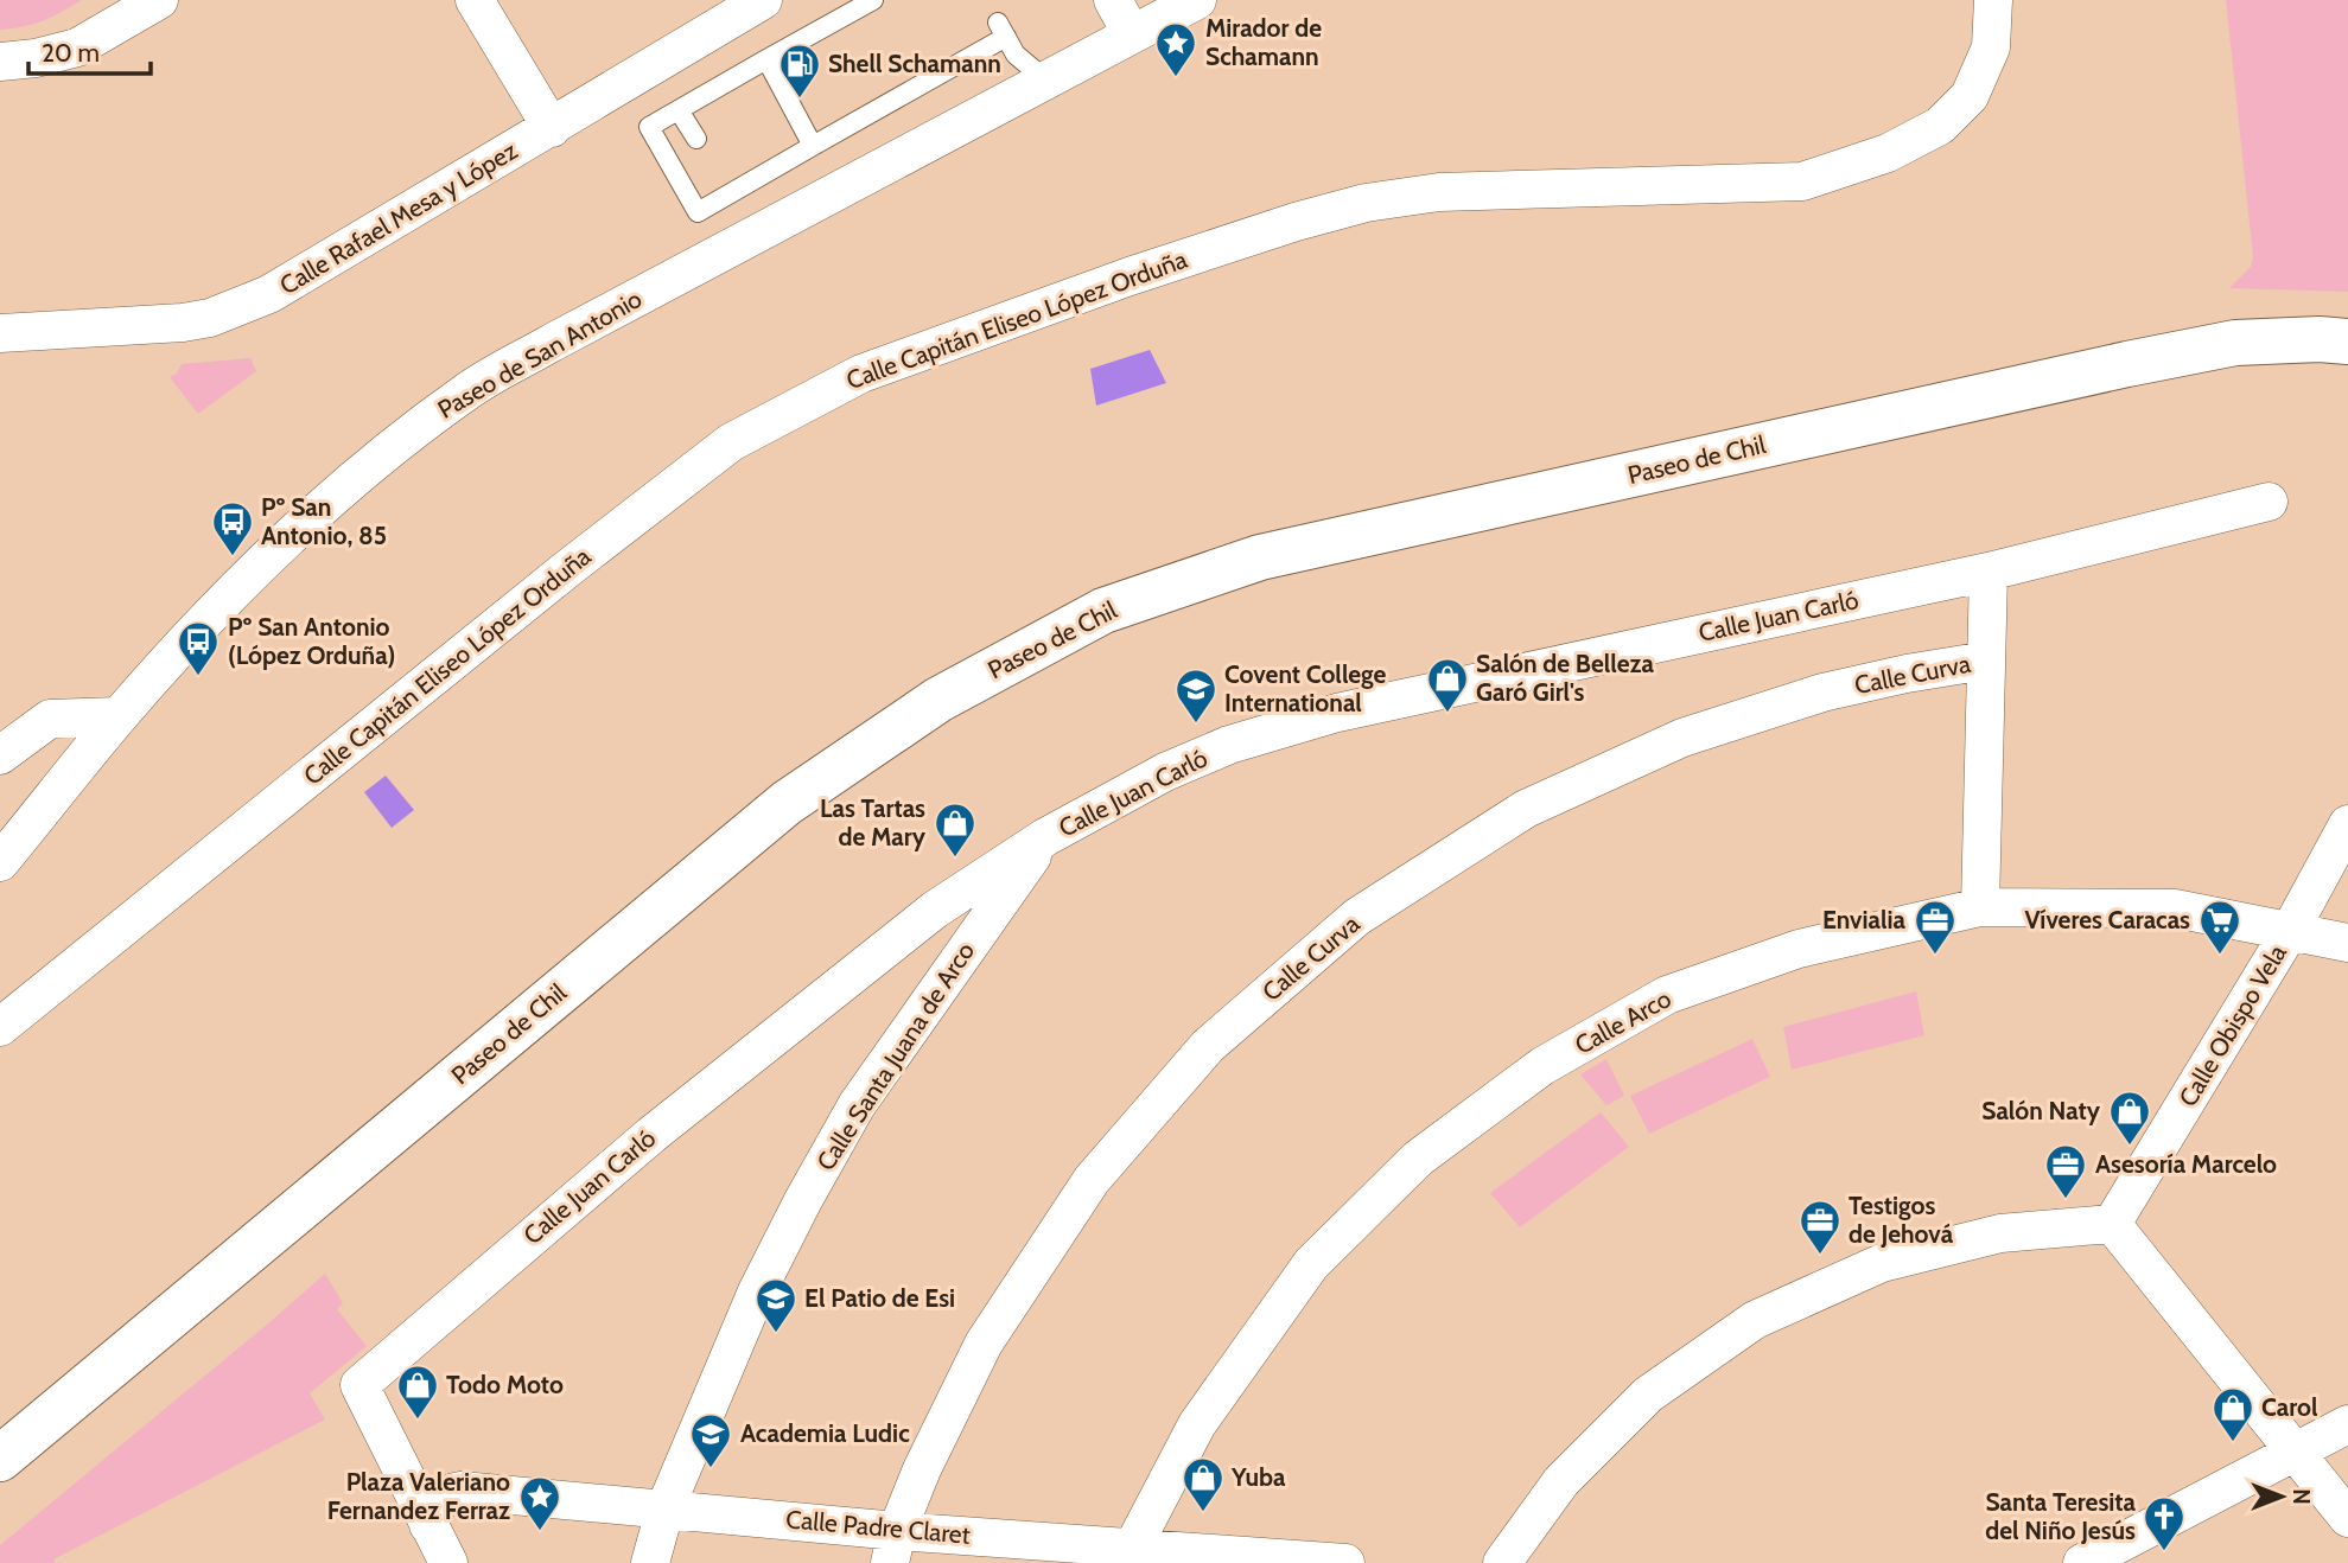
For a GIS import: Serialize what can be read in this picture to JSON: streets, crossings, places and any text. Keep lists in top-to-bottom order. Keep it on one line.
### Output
{"streets":{"street":["Calle Rafael Mesa y López","Calle Capitán Eliseo López Orduña","Paseo de San Antonio","Paseo de Chil","Calle Juan Carló","Calle Curva","Calle Arco","Calle Obispo Vela","Calle Santa Juana de Arco","Calle Padre Claret"]},"crossings":[["Calle Juan Carló","Calle Santa Juana de Arco"],["Calle Juan Carló","Calle Padre Claret"],["Calle Curva","Calle Padre Claret"],["Calle Arco","Calle Obispo Vela"],["Calle Arco","Calle Padre Claret"],["Calle Santa Juana de Arco","Calle Padre Claret"]],"places":{"place":["Mirador de Schamann","Plaza Valeriano Fernandez Ferraz"],"fuel station":["Shell Schamann"],"bus stop":["Pº San Antonio, 85","Pº San Antonio (López Orduña)"],"shop":["Salón de Belleza Garó Girl's","Las Tartas de Mary","Salón Naty","Todo Moto","Carol","Yuba"],"school or university":["Covent College International","El Patio de Esi","Academia Ludic"],"office":["Envialia","Asesoría Marcelo","Testigos de Jehová"],"supermarket":["Víveres Caracas"],"church":["Santa Teresita del Niño Jesús"]},"scale_bar":"20 m","north":"right"}
